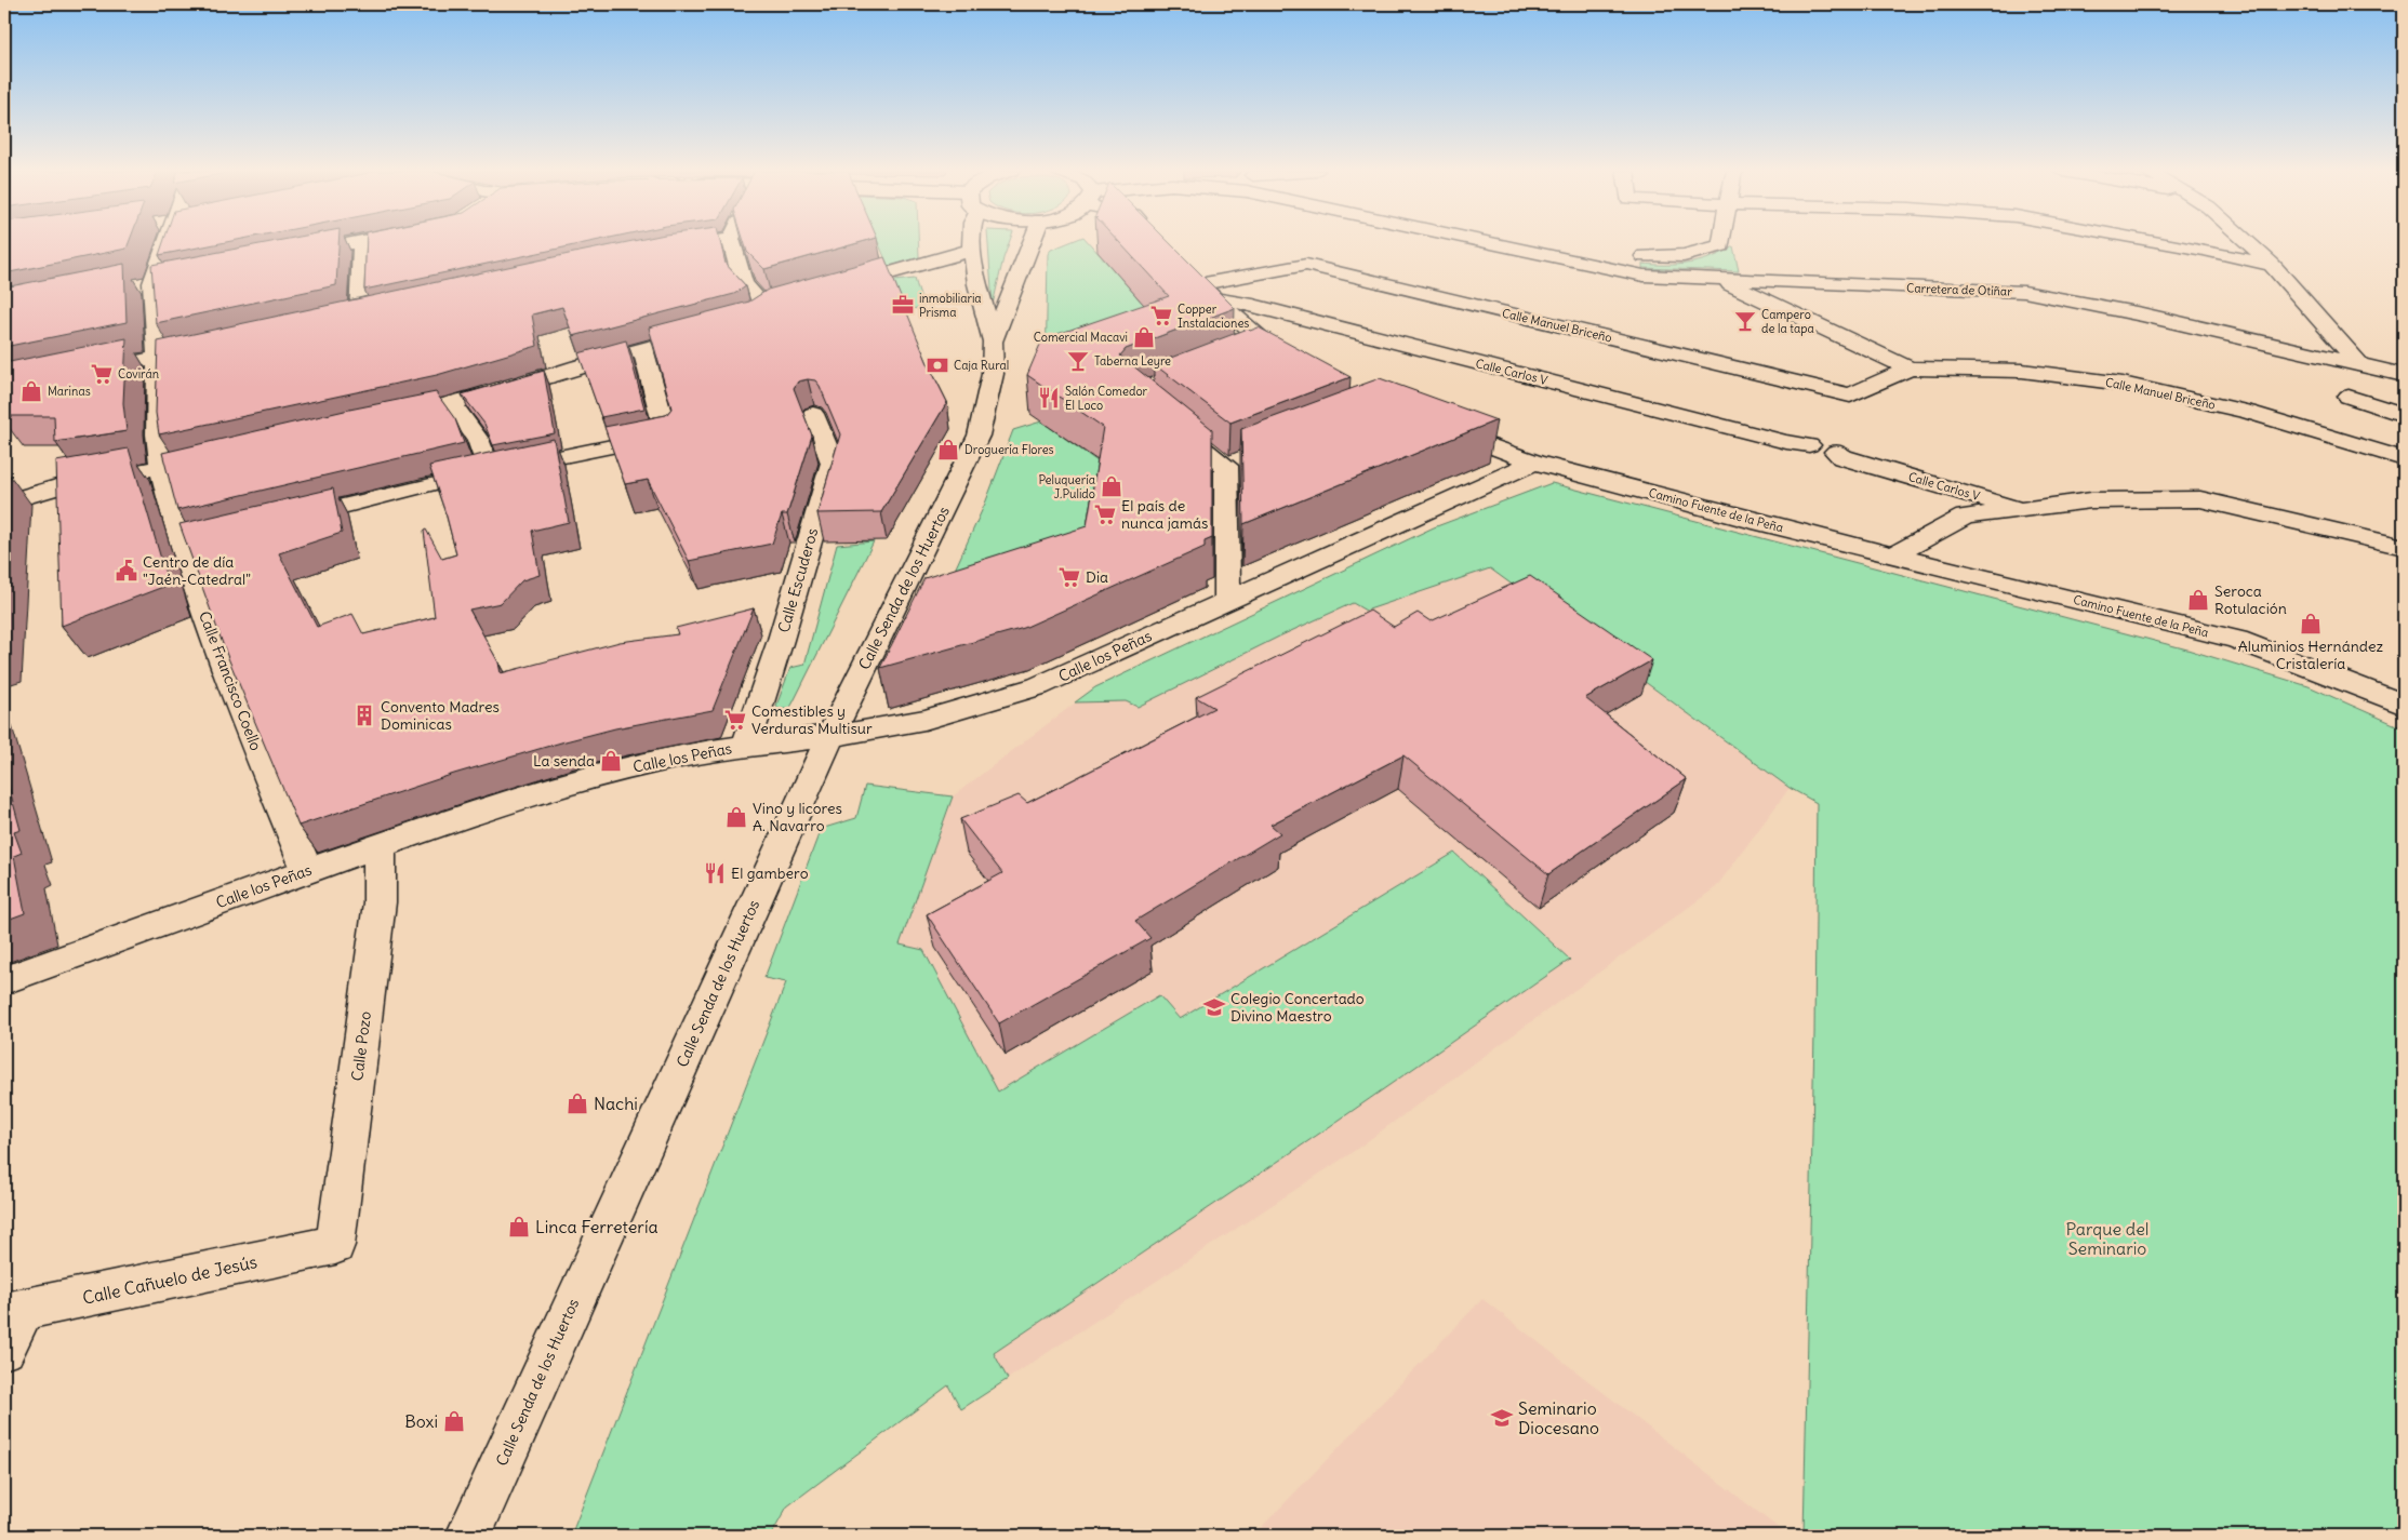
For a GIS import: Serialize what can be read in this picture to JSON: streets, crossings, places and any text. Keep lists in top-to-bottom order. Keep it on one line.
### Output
{"streets":{"street":["Carretera de Otíñar","Calle Manuel Briceño","Calle Carlos V","Camino Fuente de la Peña","Calle Escuderos","Calle Senda de los Huertos","Calle los Peñas","Calle Francisco Coello","Calle Pozo","Calle Cañuelo de Jesús"]},"crossings":[["Carretera de Otíñar","Calle Manuel Briceño"],["Calle Manuel Briceño","Calle Carlos V"],["Camino Fuente de la Peña","Calle los Peñas"],["Calle Escuderos","Calle los Peñas"],["Calle Senda de los Huertos","Calle los Peñas"],["Calle los Peñas","Calle Francisco Coello"],["Calle los Peñas","Calle Pozo"],["Calle Pozo","Calle Cañuelo de Jesús"]],"parks":["Parque del Seminario"],"places":{"office":["inmobiliaria Prisma"],"supermarket":["Copper Instalaciones","Covirán","El país de nunca jamás","Dia","Comestibles y Verduras Multisur"],"bar":["Campero de la tapa","Taberna Leyre"],"shop":["Comercial Macavi","Marinas","Droguería Flores","Peluquería J.Pulido","Seroca Rotulación","Aluminios Hernández Cristalería","La senda","Vino y licores A. Navarro","Nachi","Linca Ferretería","Boxi"],"bank":["Caja Rural"],"restaurant":["Salón Comedor El Loco","El gambero"],"public building":["Centro de día \"Jaén-Catedral\""],"building":["Convento Madres Dominicas"],"school or university":["Colegio Concertado Divino Maestro","Seminario Diocesano"]}}
